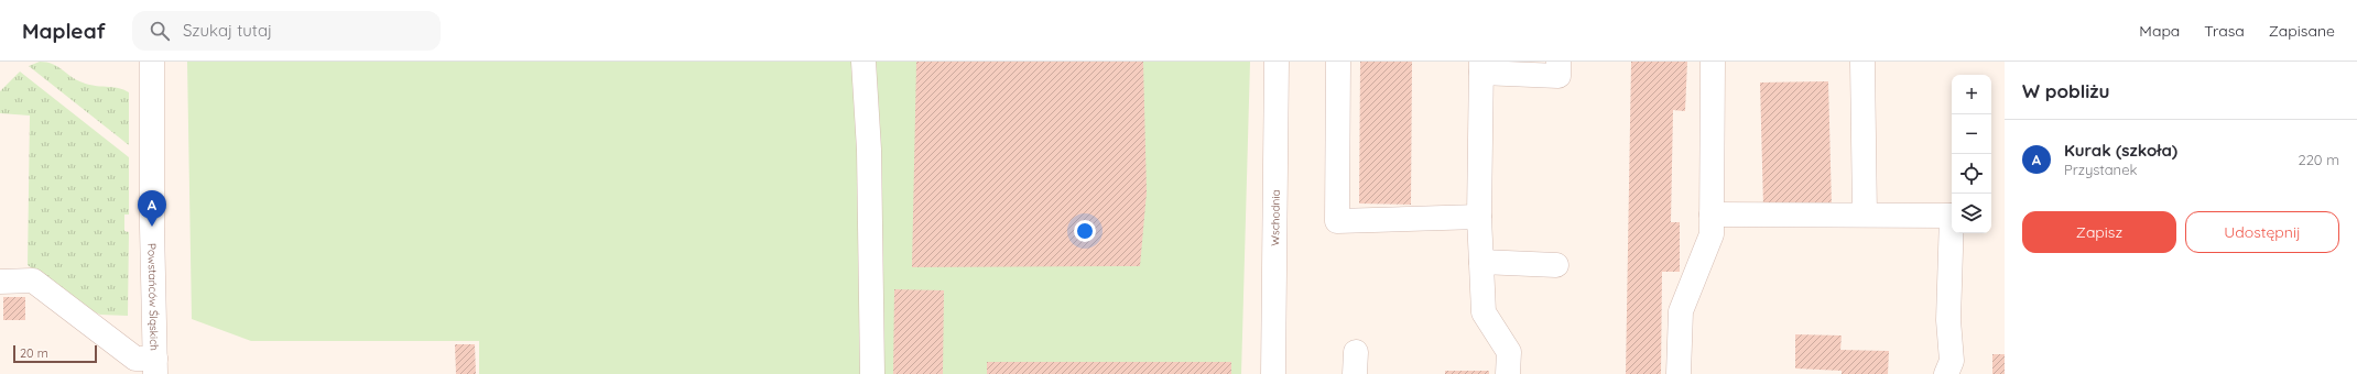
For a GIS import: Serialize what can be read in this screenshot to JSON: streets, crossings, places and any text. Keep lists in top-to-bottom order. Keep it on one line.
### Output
{"streets":{"street":["Wschodnia","Powstańców Śląskich"]},"scale_bar":"20 m","page":{"header":"Mapleaf","search":"Szukaj tutaj","nav":["Mapa","Trasa","Zapisane"],"heading":"W pobliżu","map_buttons":["+","−"],"list":[{"mark":"A","name":"Kurak (szkoła)","note":"Przystanek","value":"220 m"}],"pins":"A","buttons":["Zapisz","Udostępnij"],"scale":"20 m"}}
